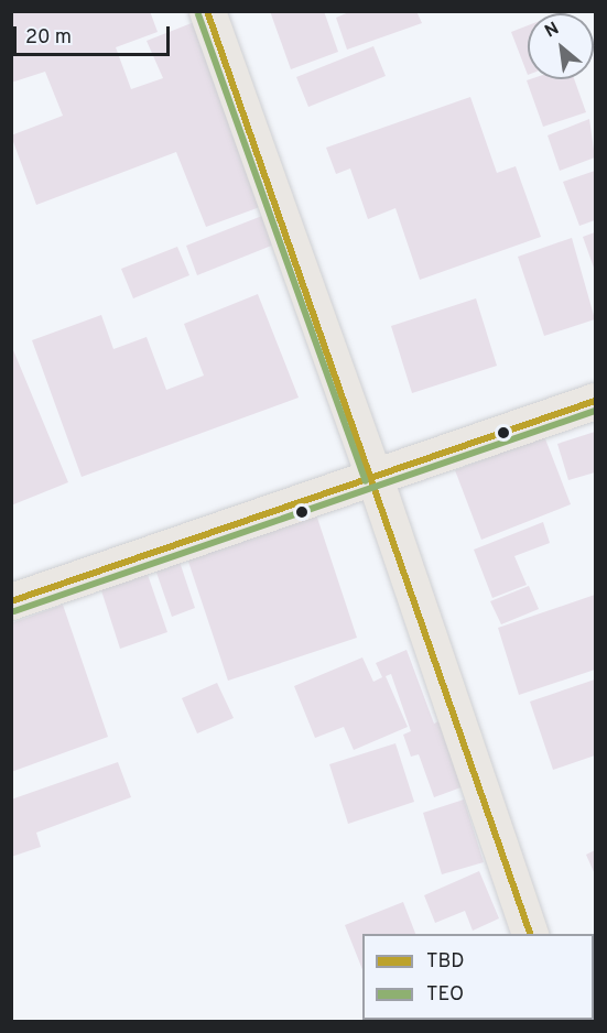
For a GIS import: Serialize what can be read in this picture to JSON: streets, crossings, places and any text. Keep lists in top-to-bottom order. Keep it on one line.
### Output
{"lines":["transit line TBD","transit line TEO"],"legend":["TBD","TEO"],"scale_bar":"20 m","north":"top left"}
